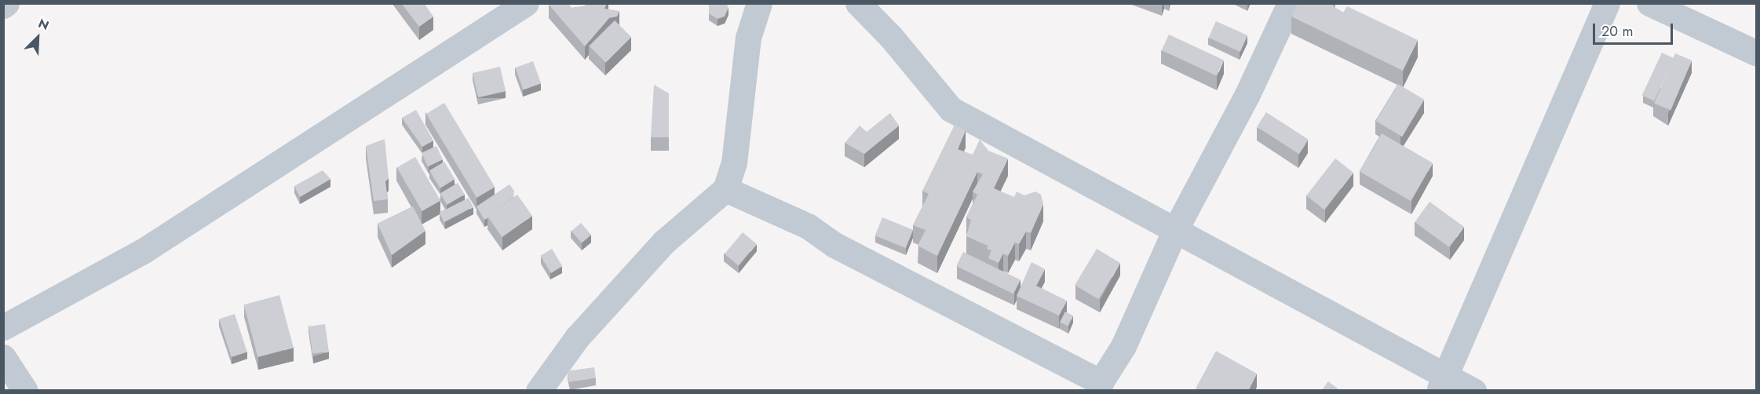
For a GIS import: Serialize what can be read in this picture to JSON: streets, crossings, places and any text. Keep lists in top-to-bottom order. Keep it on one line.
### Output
{"scale_bar":"20 m","north":"top right"}
